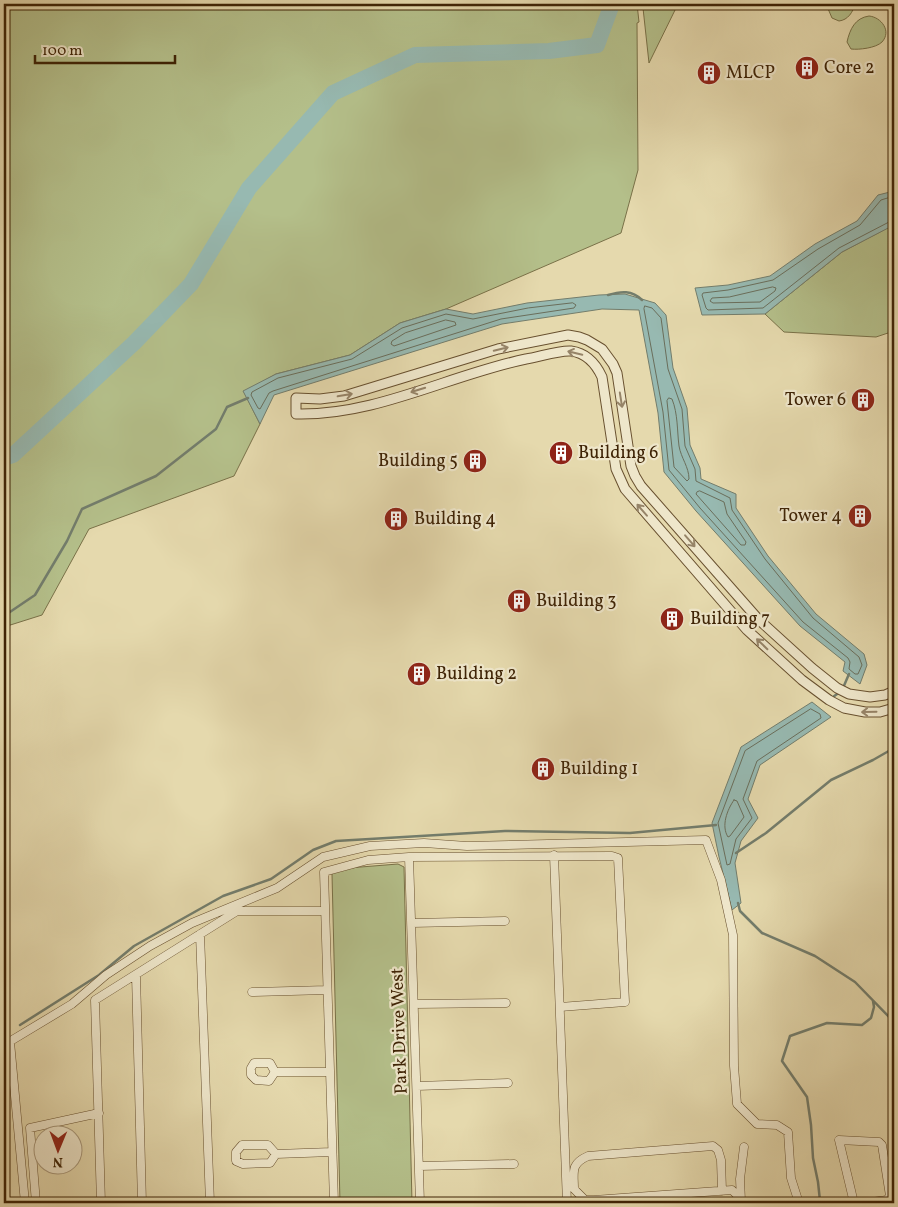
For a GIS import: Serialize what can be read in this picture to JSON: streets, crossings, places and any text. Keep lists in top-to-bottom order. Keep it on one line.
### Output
{"streets":{"street":["Park Drive West"]},"places":{"building":["Core 2","MLCP","Tower 6","Building 6","Building 5","Tower 4","Building 4","Building 3","Building 7","Building 2","Building 1"]},"scale_bar":"100 m","north":"bottom"}
